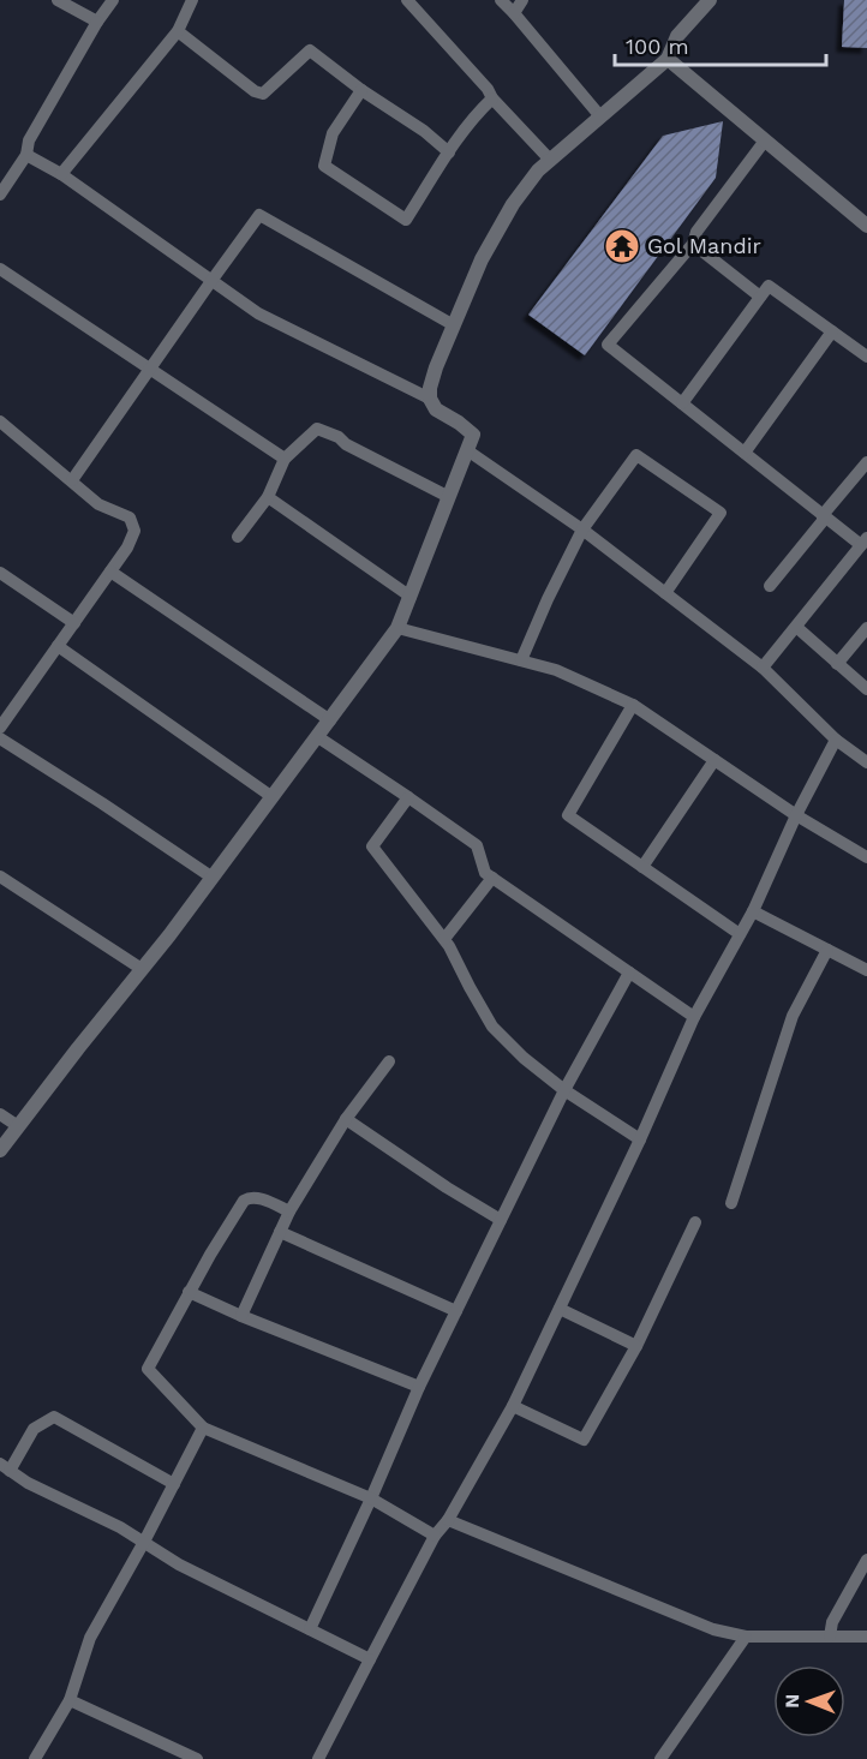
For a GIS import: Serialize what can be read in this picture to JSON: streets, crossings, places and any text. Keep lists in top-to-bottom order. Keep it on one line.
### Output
{"places":{"temple":["Gol Mandir"]},"scale_bar":"100 m","north":"left"}
